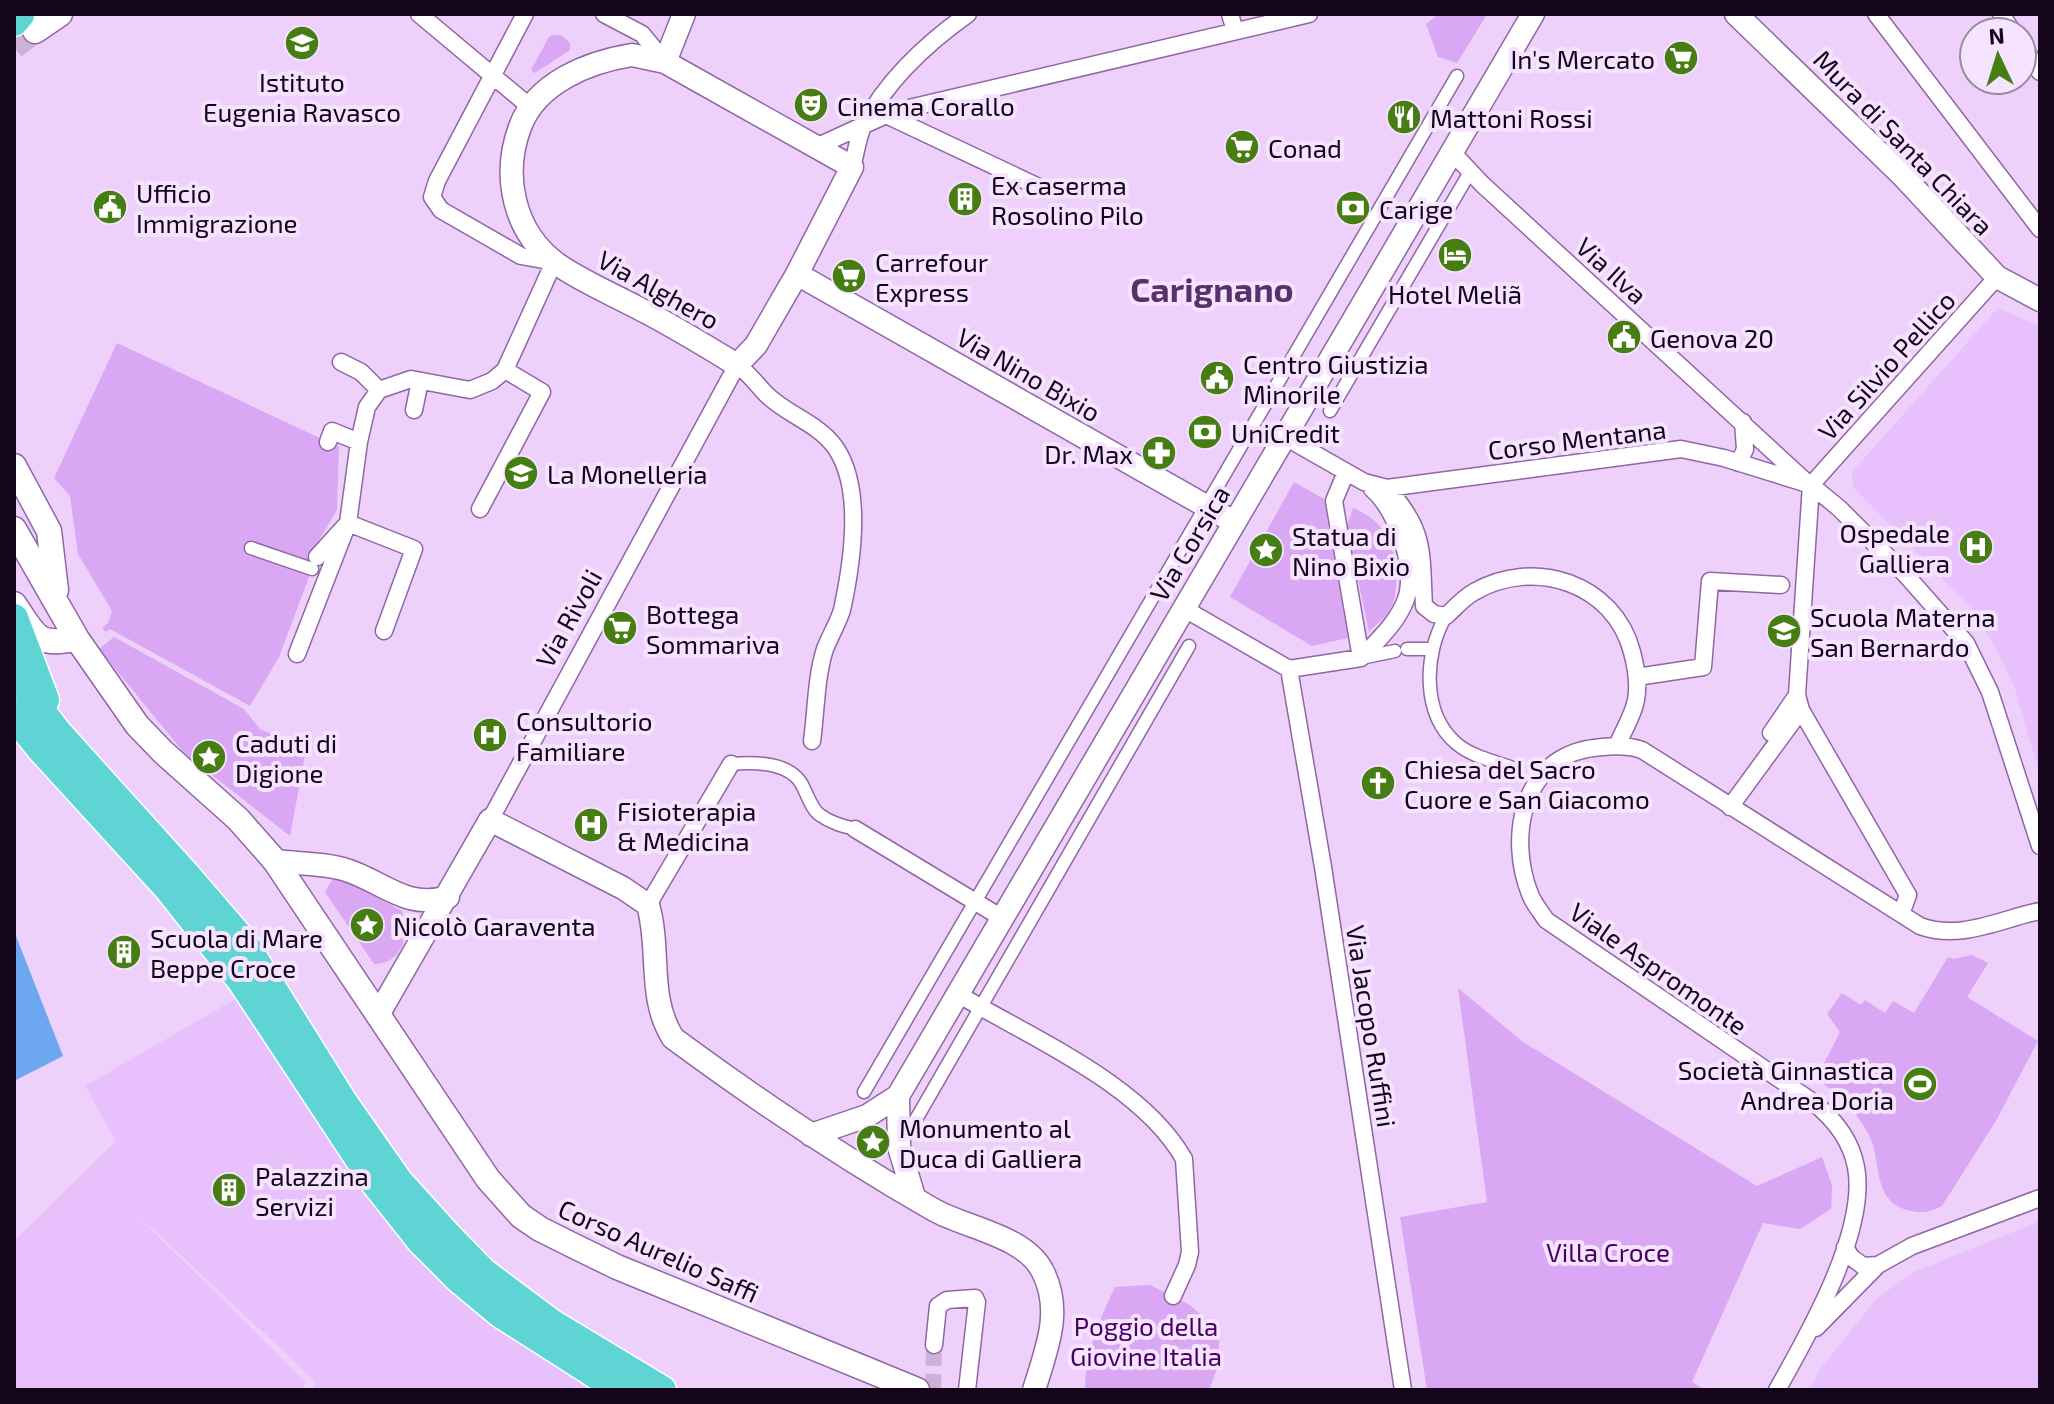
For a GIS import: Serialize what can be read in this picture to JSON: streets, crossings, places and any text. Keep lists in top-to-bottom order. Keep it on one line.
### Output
{"streets":{"main road":["Corso Aurelio Saffi"],"street":["Mura di Santa Chiara","Via Ilva","Via Alghero","Via Silvio Pellico","Via Nino Bixio","Corso Mentana","Via Corsica","Via Rivoli","Viale Aspromonte","Via Jacopo Ruffini"]},"crossings":[["Mura di Santa Chiara","Via Silvio Pellico"],["Via Ilva","Via Silvio Pellico"],["Via Ilva","Corso Mentana"],["Via Ilva","Via Corsica"],["Via Alghero","Via Rivoli"],["Via Silvio Pellico","Corso Mentana"],["Via Nino Bixio","Via Corsica"]],"districts":["Carignano"],"parks":["Villa Croce","Poggio della Giovine Italia"],"places":{"school or university":["Istituto Eugenia Ravasco","La Monelleria","Scuola Materna San Bernardo"],"supermarket":["In's Mercato","Conad","Carrefour Express","Bottega Sommariva"],"theatre":["Cinema Corallo"],"restaurant":["Mattoni Rossi"],"building":["Ex caserma Rosolino Pilo","Scuola di Mare Beppe Croce","Palazzina Servizi"],"public building":["Ufficio Immigrazione","Genova 20","Centro Giustizia Minorile"],"bank":["Carige","UniCredit"],"hotel":["Hotel Meliã"],"pharmacy":["Dr. Max"],"hospital":["Ospedale Galliera","Consultorio Familiare","Fisioterapia & Medicina"],"place":["Statua di Nino Bixio","Caduti di Digione","Nicolò Garaventa","Monumento al Duca di Galliera"],"church":["Chiesa del Sacro Cuore e San Giacomo"],"sports":["Società Ginnastica Andrea Doria"]},"north":"top"}
